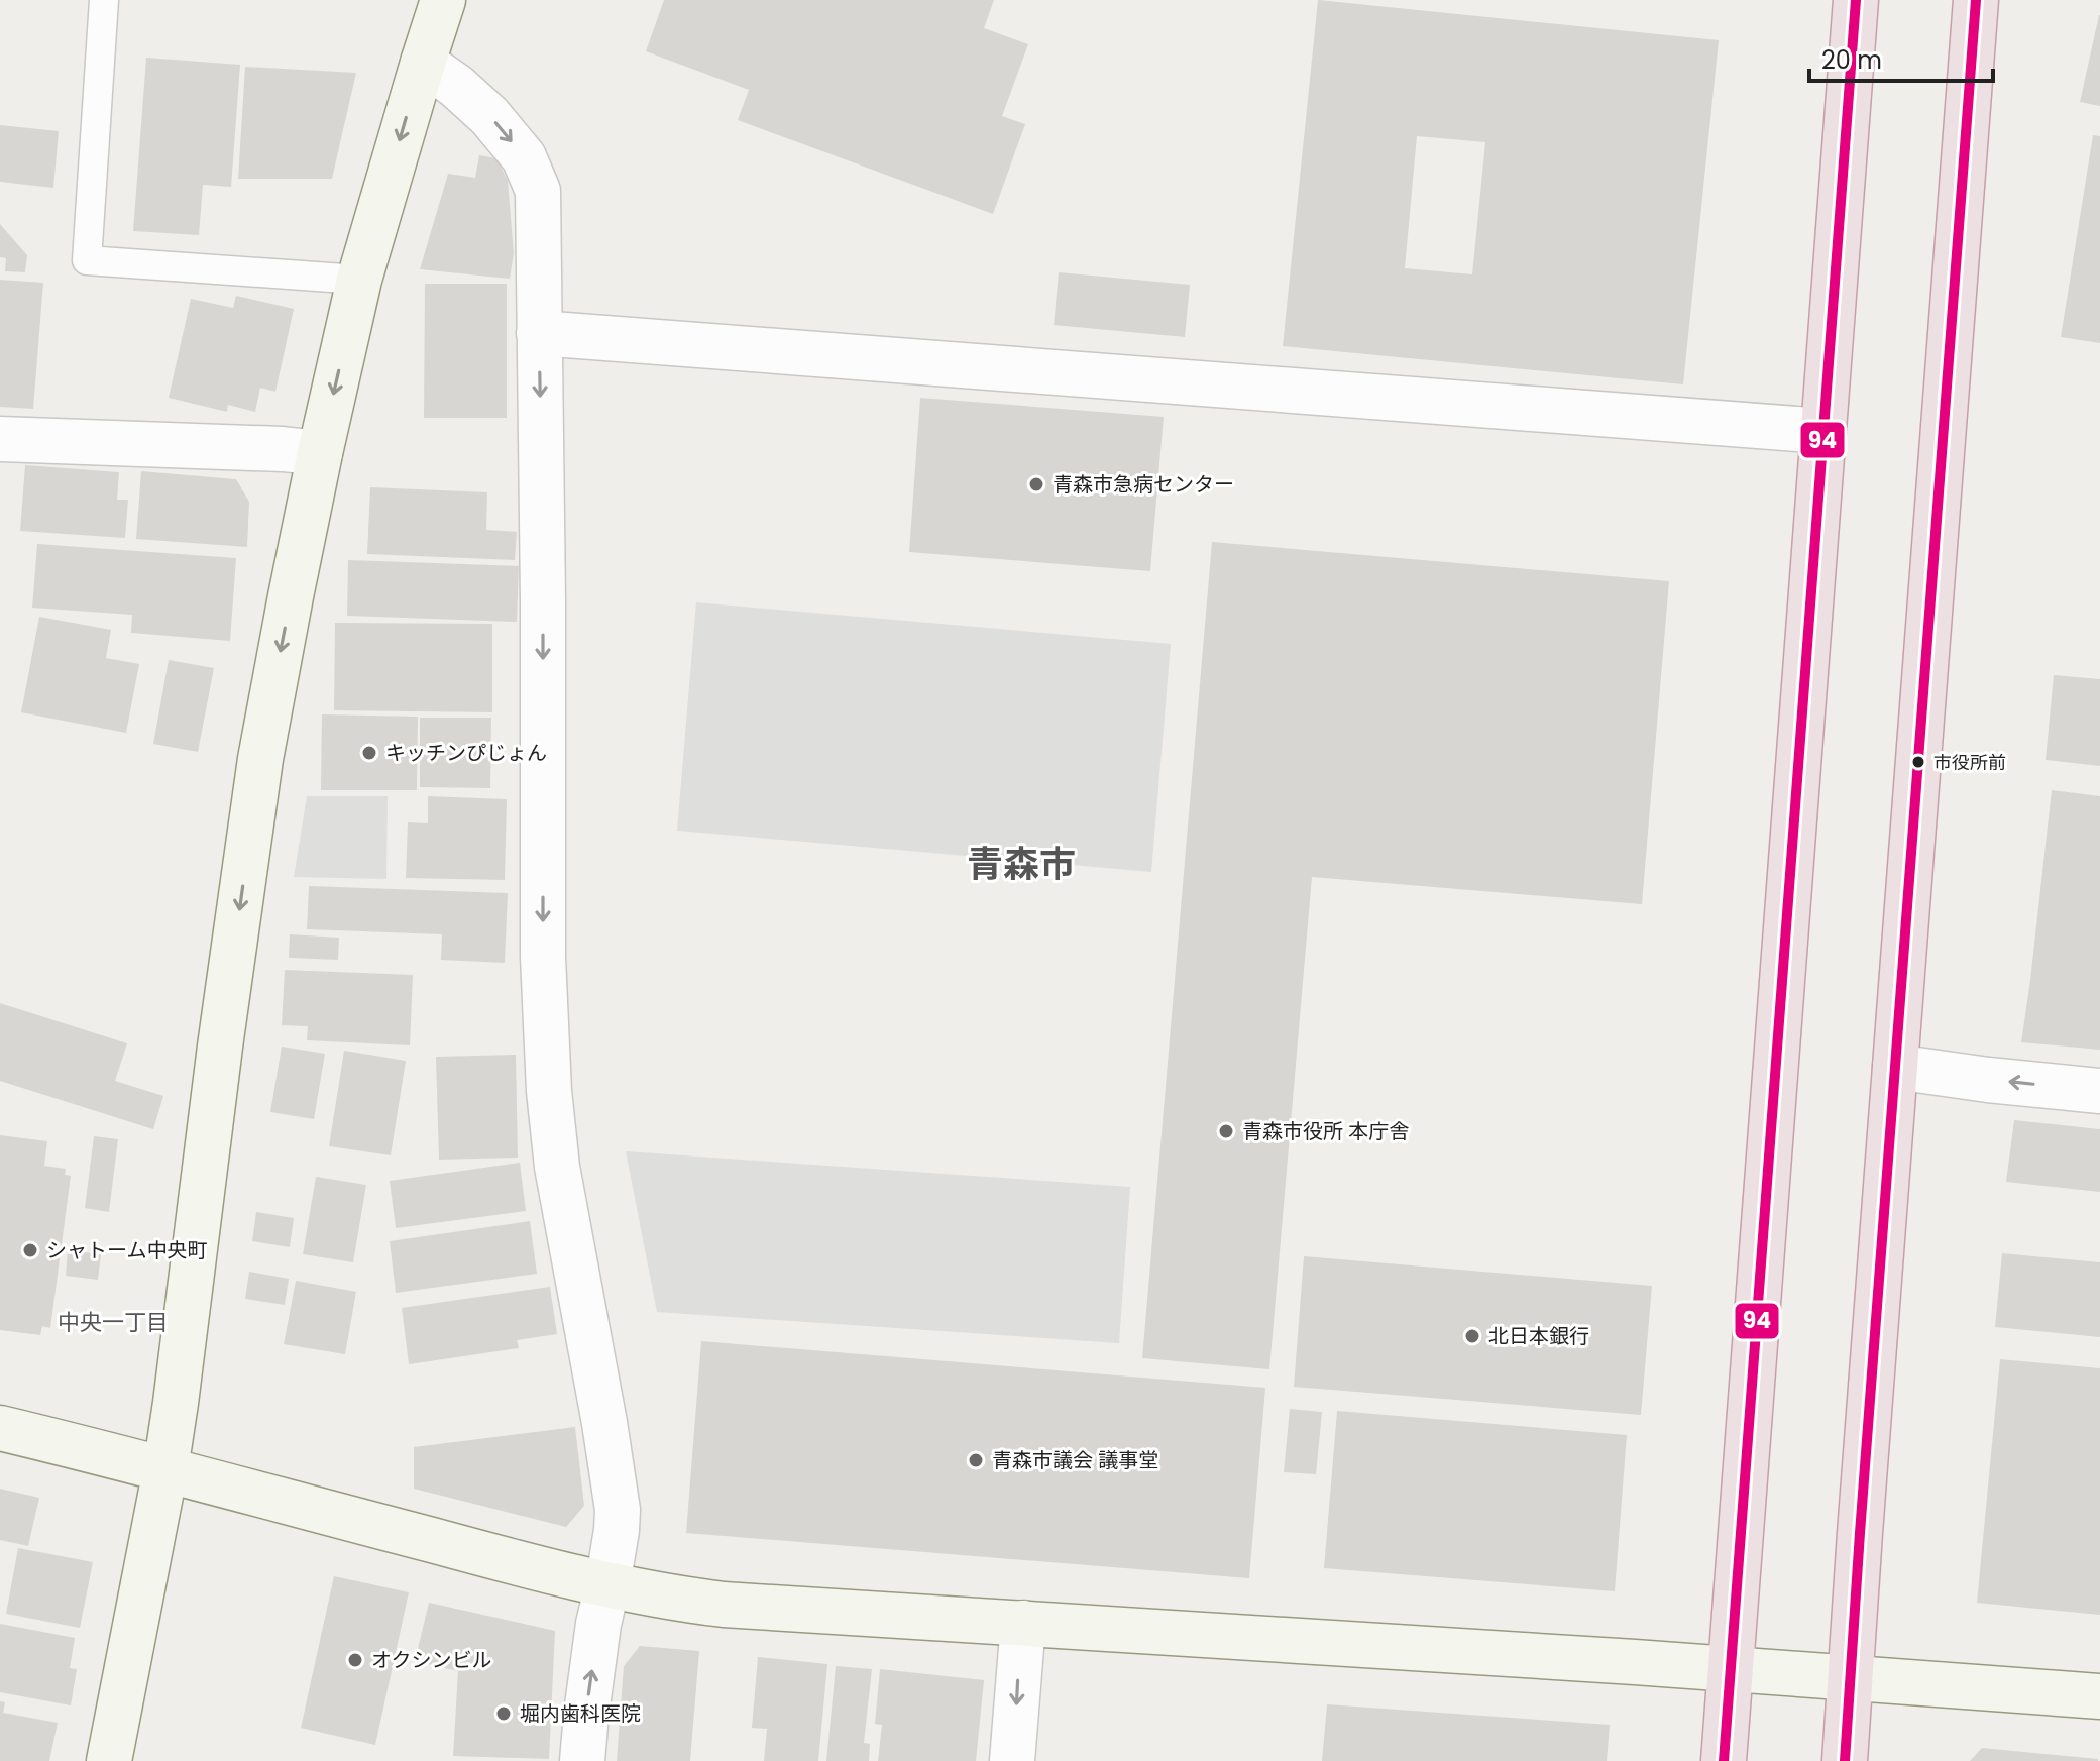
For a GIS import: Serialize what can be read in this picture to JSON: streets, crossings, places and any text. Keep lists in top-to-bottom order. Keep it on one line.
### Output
{"districts":["青森市","中央一丁目"],"places":["青森市急病センター","キッチンぴじょん","市役所前","青森市役所 本庁舎","シャトーム中央町","北日本銀行","青森市議会 議事堂","オクシンビル","堀内歯科医院"],"lines":["transit line 94"],"scale_bar":"20 m"}
